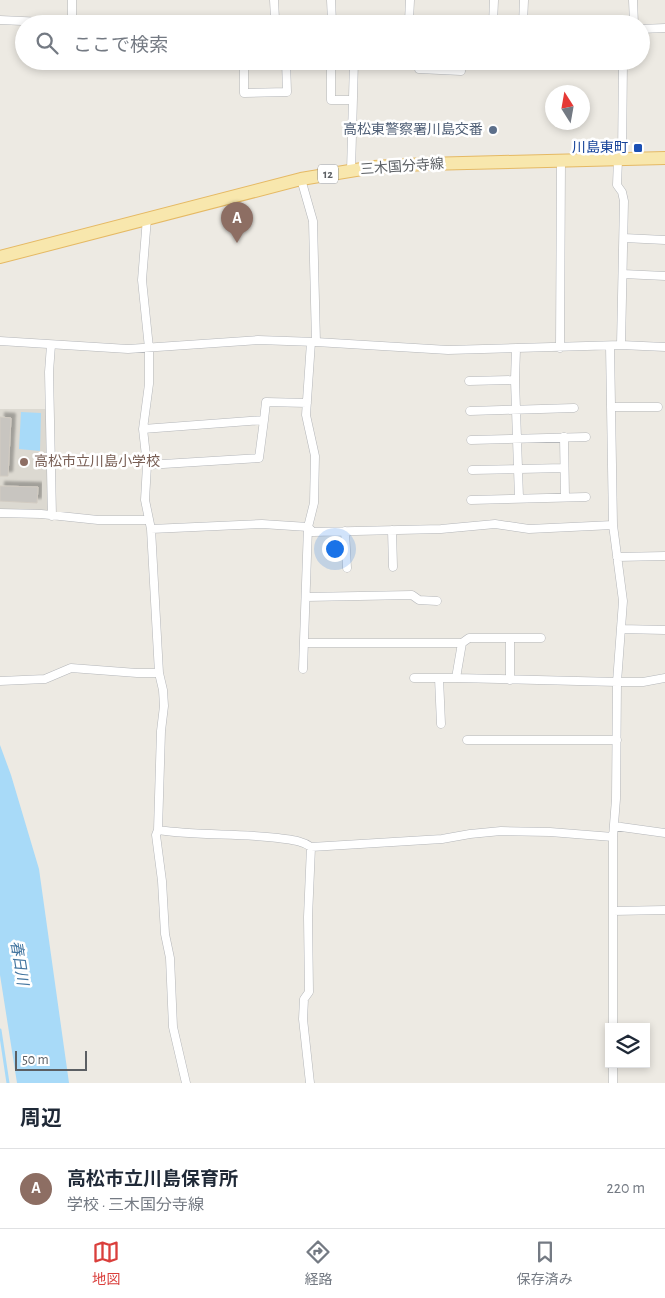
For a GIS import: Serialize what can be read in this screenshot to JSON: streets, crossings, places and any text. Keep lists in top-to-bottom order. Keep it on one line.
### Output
{"streets":{"main road":["三木国分寺線","12"]},"water":["春日川"],"places":{"other":["高松東警察署川島交番","高松市立川島小学校"],"transit":["川島東町"]},"scale_bar":"50 m","north":"top","page":{"search":"ここで検索","pins":"A","scale":"50 m","heading":"周辺","list":[{"mark":"A","name":"高松市立川島保育所","note":"学校 · 三木国分寺線","value":"220 m"}],"nav":["地図","経路","保存済み"]}}
